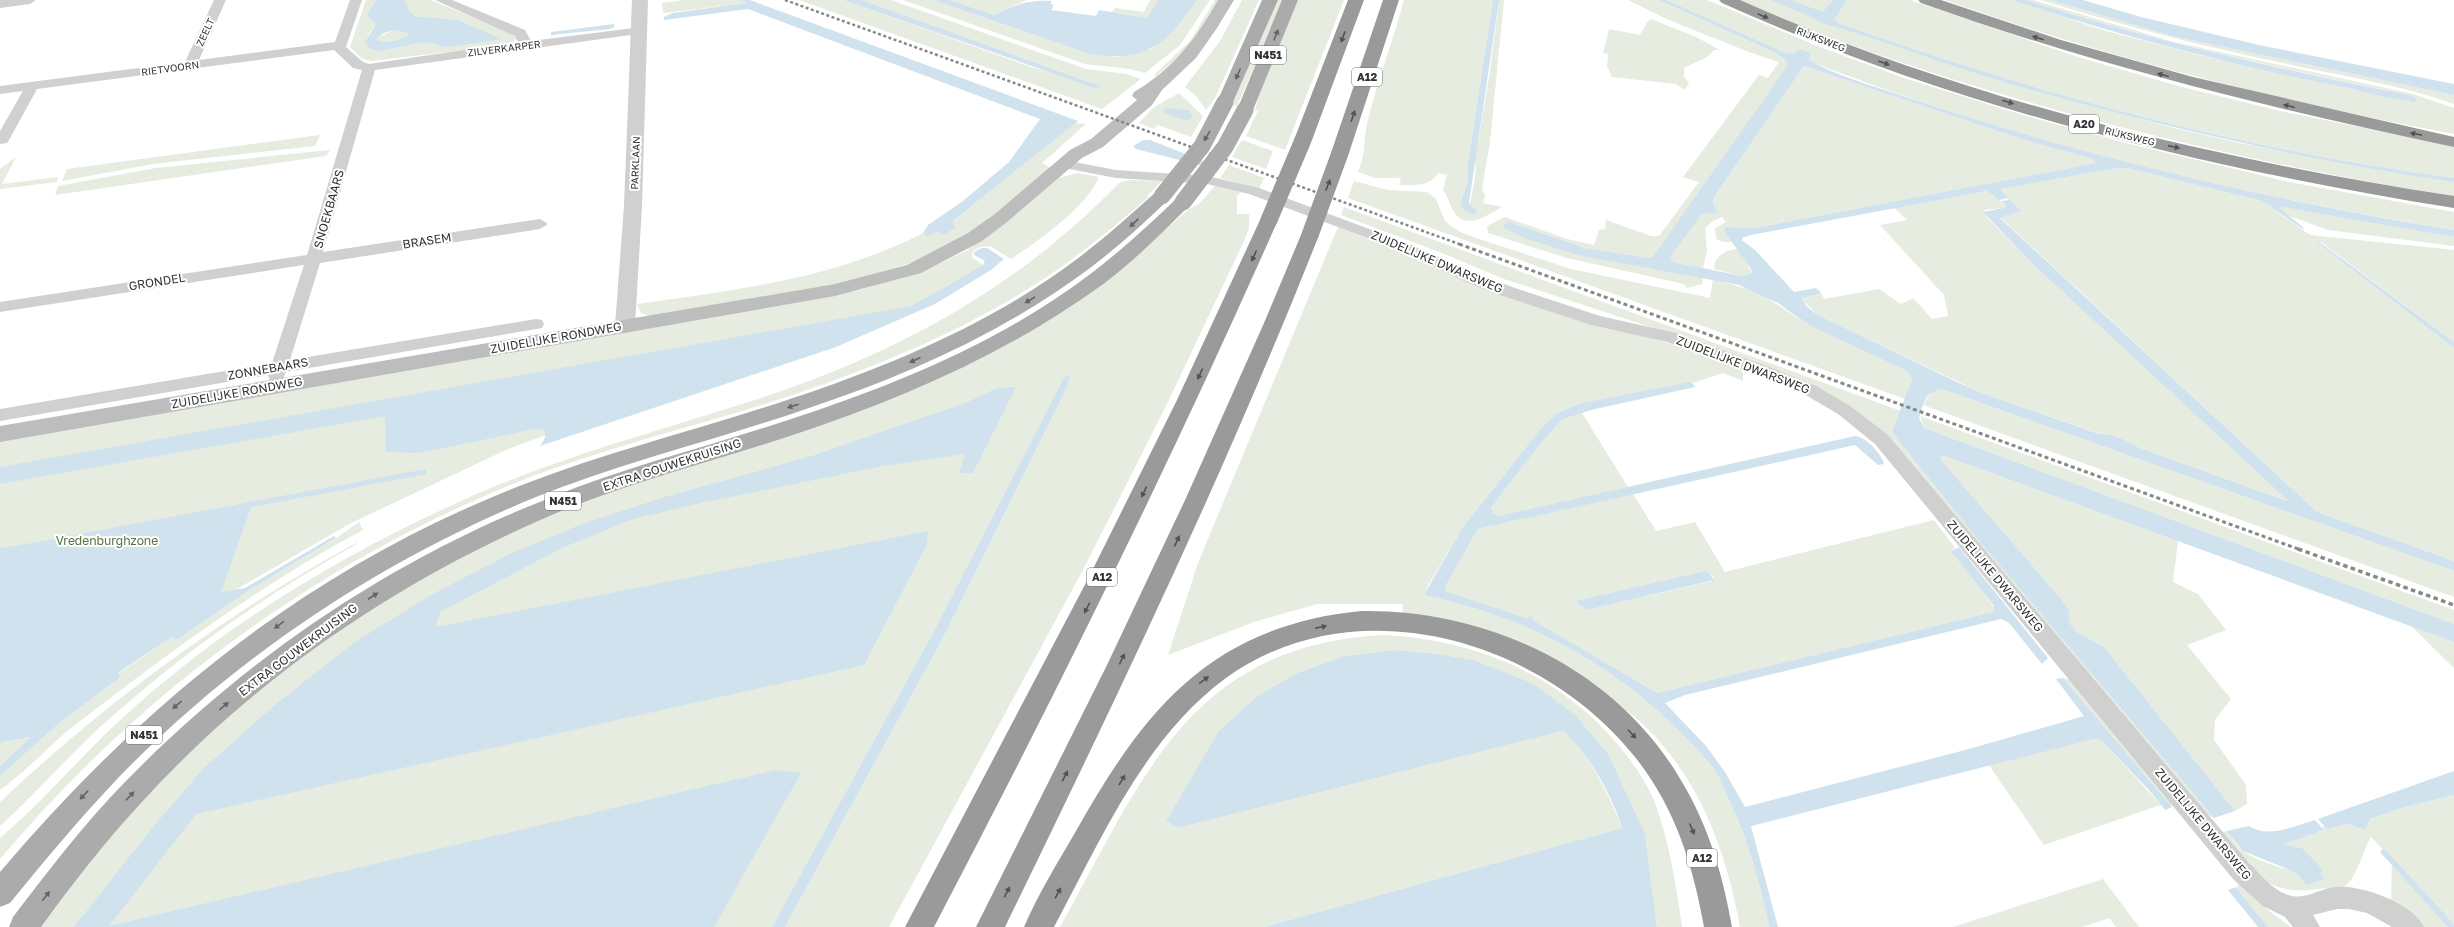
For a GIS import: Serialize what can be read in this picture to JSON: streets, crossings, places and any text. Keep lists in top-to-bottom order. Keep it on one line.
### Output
{"streets":{"highway":["RIJKSWEG","A12","A20"],"main road":["N451","ZUIDELIJKE RONDWEG","EXTRA GOUWEKRUISING"],"street":["ZEELT","ZILVERKARPER","RIETVOORN","PARKLAAN","SNOEKBAARS","BRASEM","ZUIDELIJKE DWARSWEG","GRONDEL","ZONNEBAARS"]},"crossings":[["ZEELT","RIETVOORN"],["ZILVERKARPER","PARKLAAN"],["ZILVERKARPER","SNOEKBAARS"],["PARKLAAN","ZUIDELIJKE RONDWEG"],["SNOEKBAARS","BRASEM"],["SNOEKBAARS","GRONDEL"],["SNOEKBAARS","ZUIDELIJKE RONDWEG"],["SNOEKBAARS","ZONNEBAARS"],["BRASEM","GRONDEL"],["ZUIDELIJKE DWARSWEG","ZUIDELIJKE RONDWEG"]],"parks":["Vredenburghzone"]}
